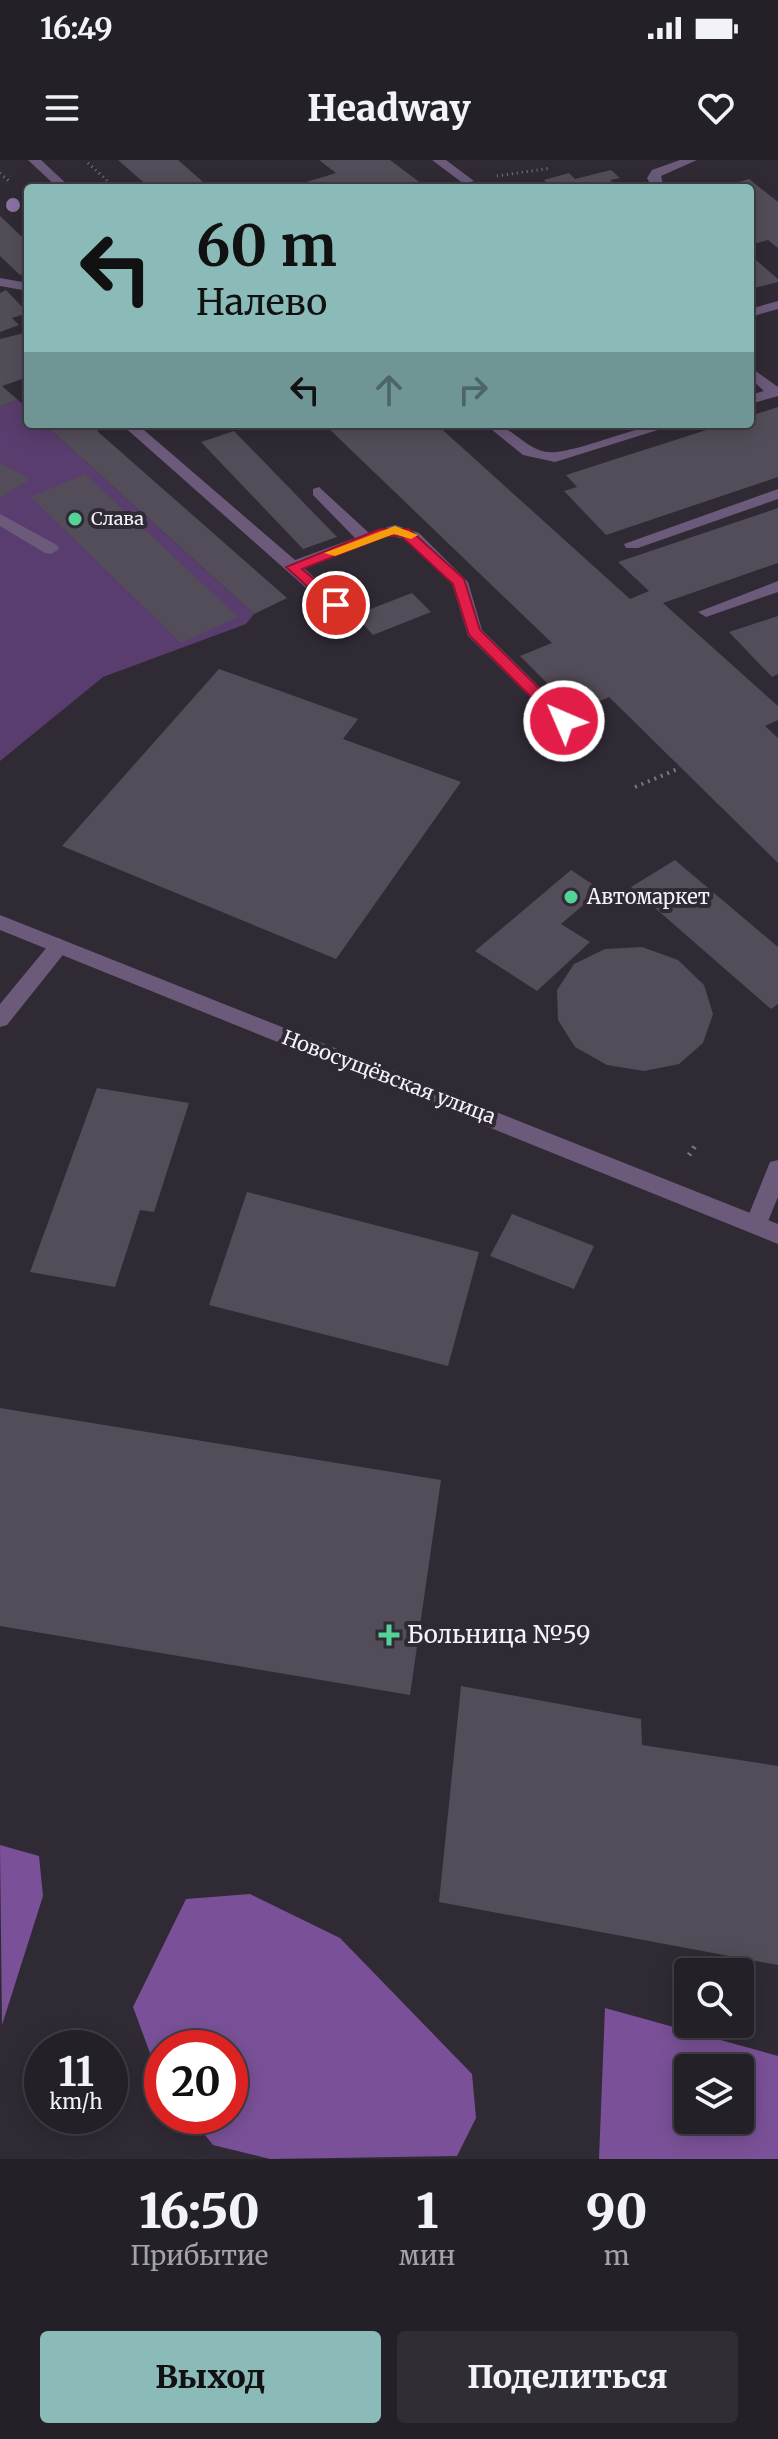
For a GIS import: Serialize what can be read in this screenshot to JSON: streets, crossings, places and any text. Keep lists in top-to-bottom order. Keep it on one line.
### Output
{"streets":{"street":["Новосущёвская улица"]},"places":{"other":["Слава","Автомаркет"],"health":["Больница №59"]},"page":{"status":"16:49","header":"Headway","turn":["60 m","Налево"],"speed":"11 km/h","limit":"20","eta":["16:50","Прибытие","1","мин","90","m"],"buttons":["Выход","Поделиться"]}}
